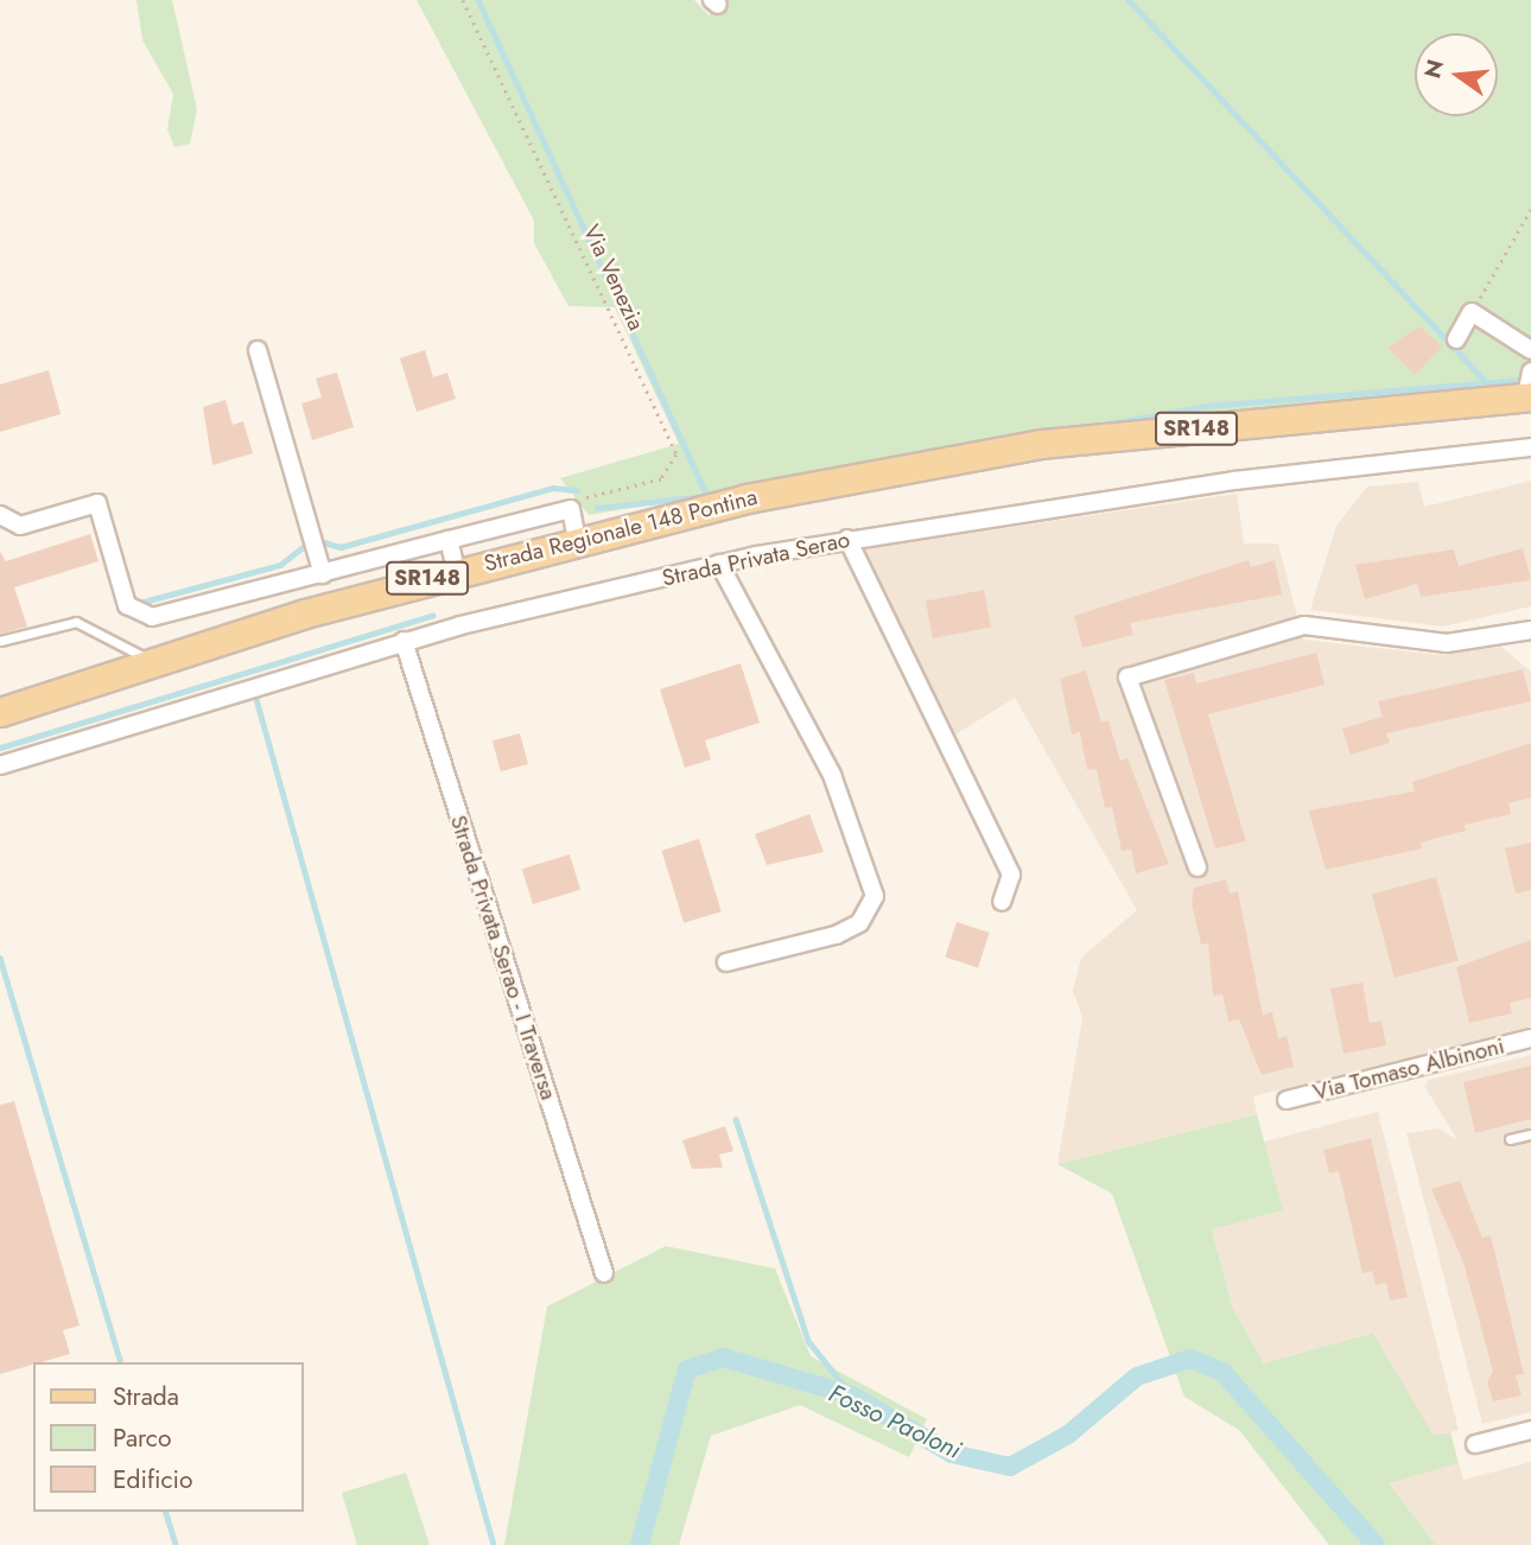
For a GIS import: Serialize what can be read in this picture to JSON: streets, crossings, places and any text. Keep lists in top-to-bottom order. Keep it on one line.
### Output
{"streets":{"main road":["SR148","Strada Regionale 148 Pontina"],"street":["Strada Privata Serao","Strada Privata Serao - I Traversa","Via Tomaso Albinoni"],"path":["Via Venezia"]},"crossings":[["Strada Privata Serao","Strada Privata Serao - I Traversa"]],"water":["Fosso Paoloni"],"legend":["Strada","Parco","Edificio"],"north":"left"}
